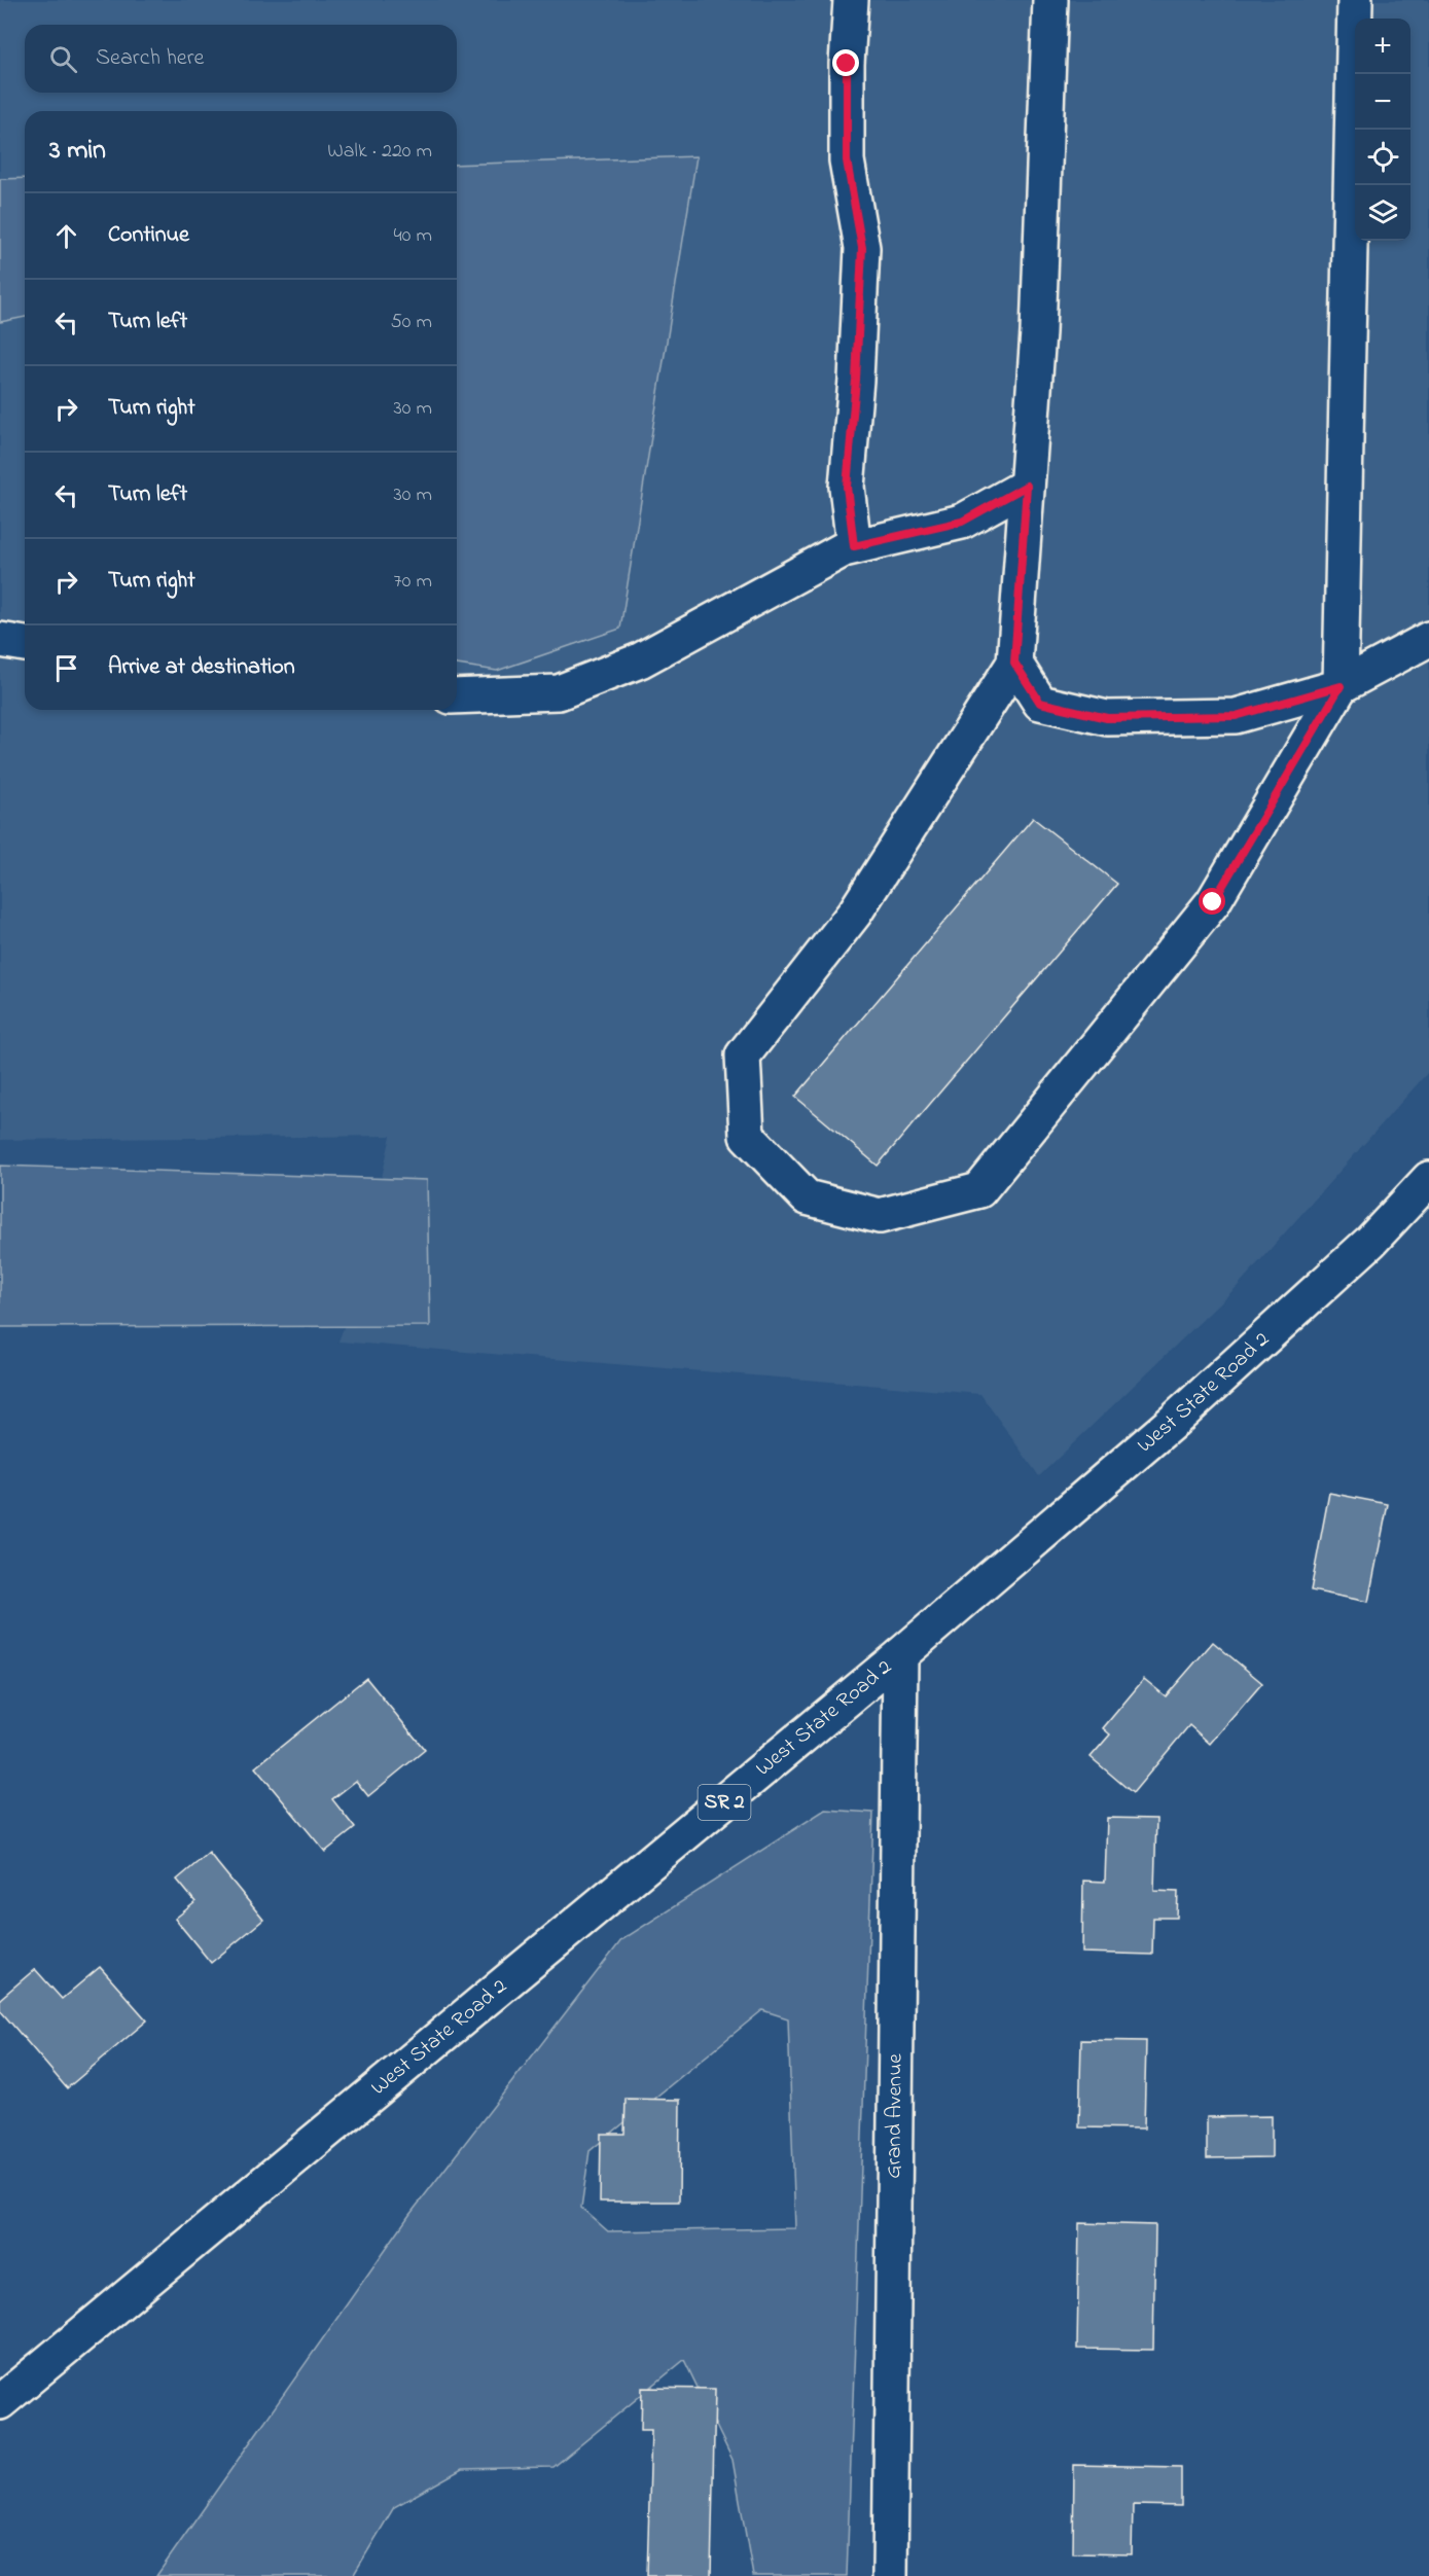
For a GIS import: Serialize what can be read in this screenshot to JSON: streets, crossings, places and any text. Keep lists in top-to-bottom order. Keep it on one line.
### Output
{"streets":{"main road":["West State Road 2","SR 2","Grand Avenue"]},"crossings":[["West State Road 2","Grand Avenue"]],"page":{"map_buttons":["+","−"],"search":"Search here","heading":["3 min","Walk · 220 m"],"list":[["Continue","40 m"],["Turn left","50 m"],["Turn right","30 m"],["Turn left","30 m"],["Turn right","70 m"],"Arrive at destination"]}}
